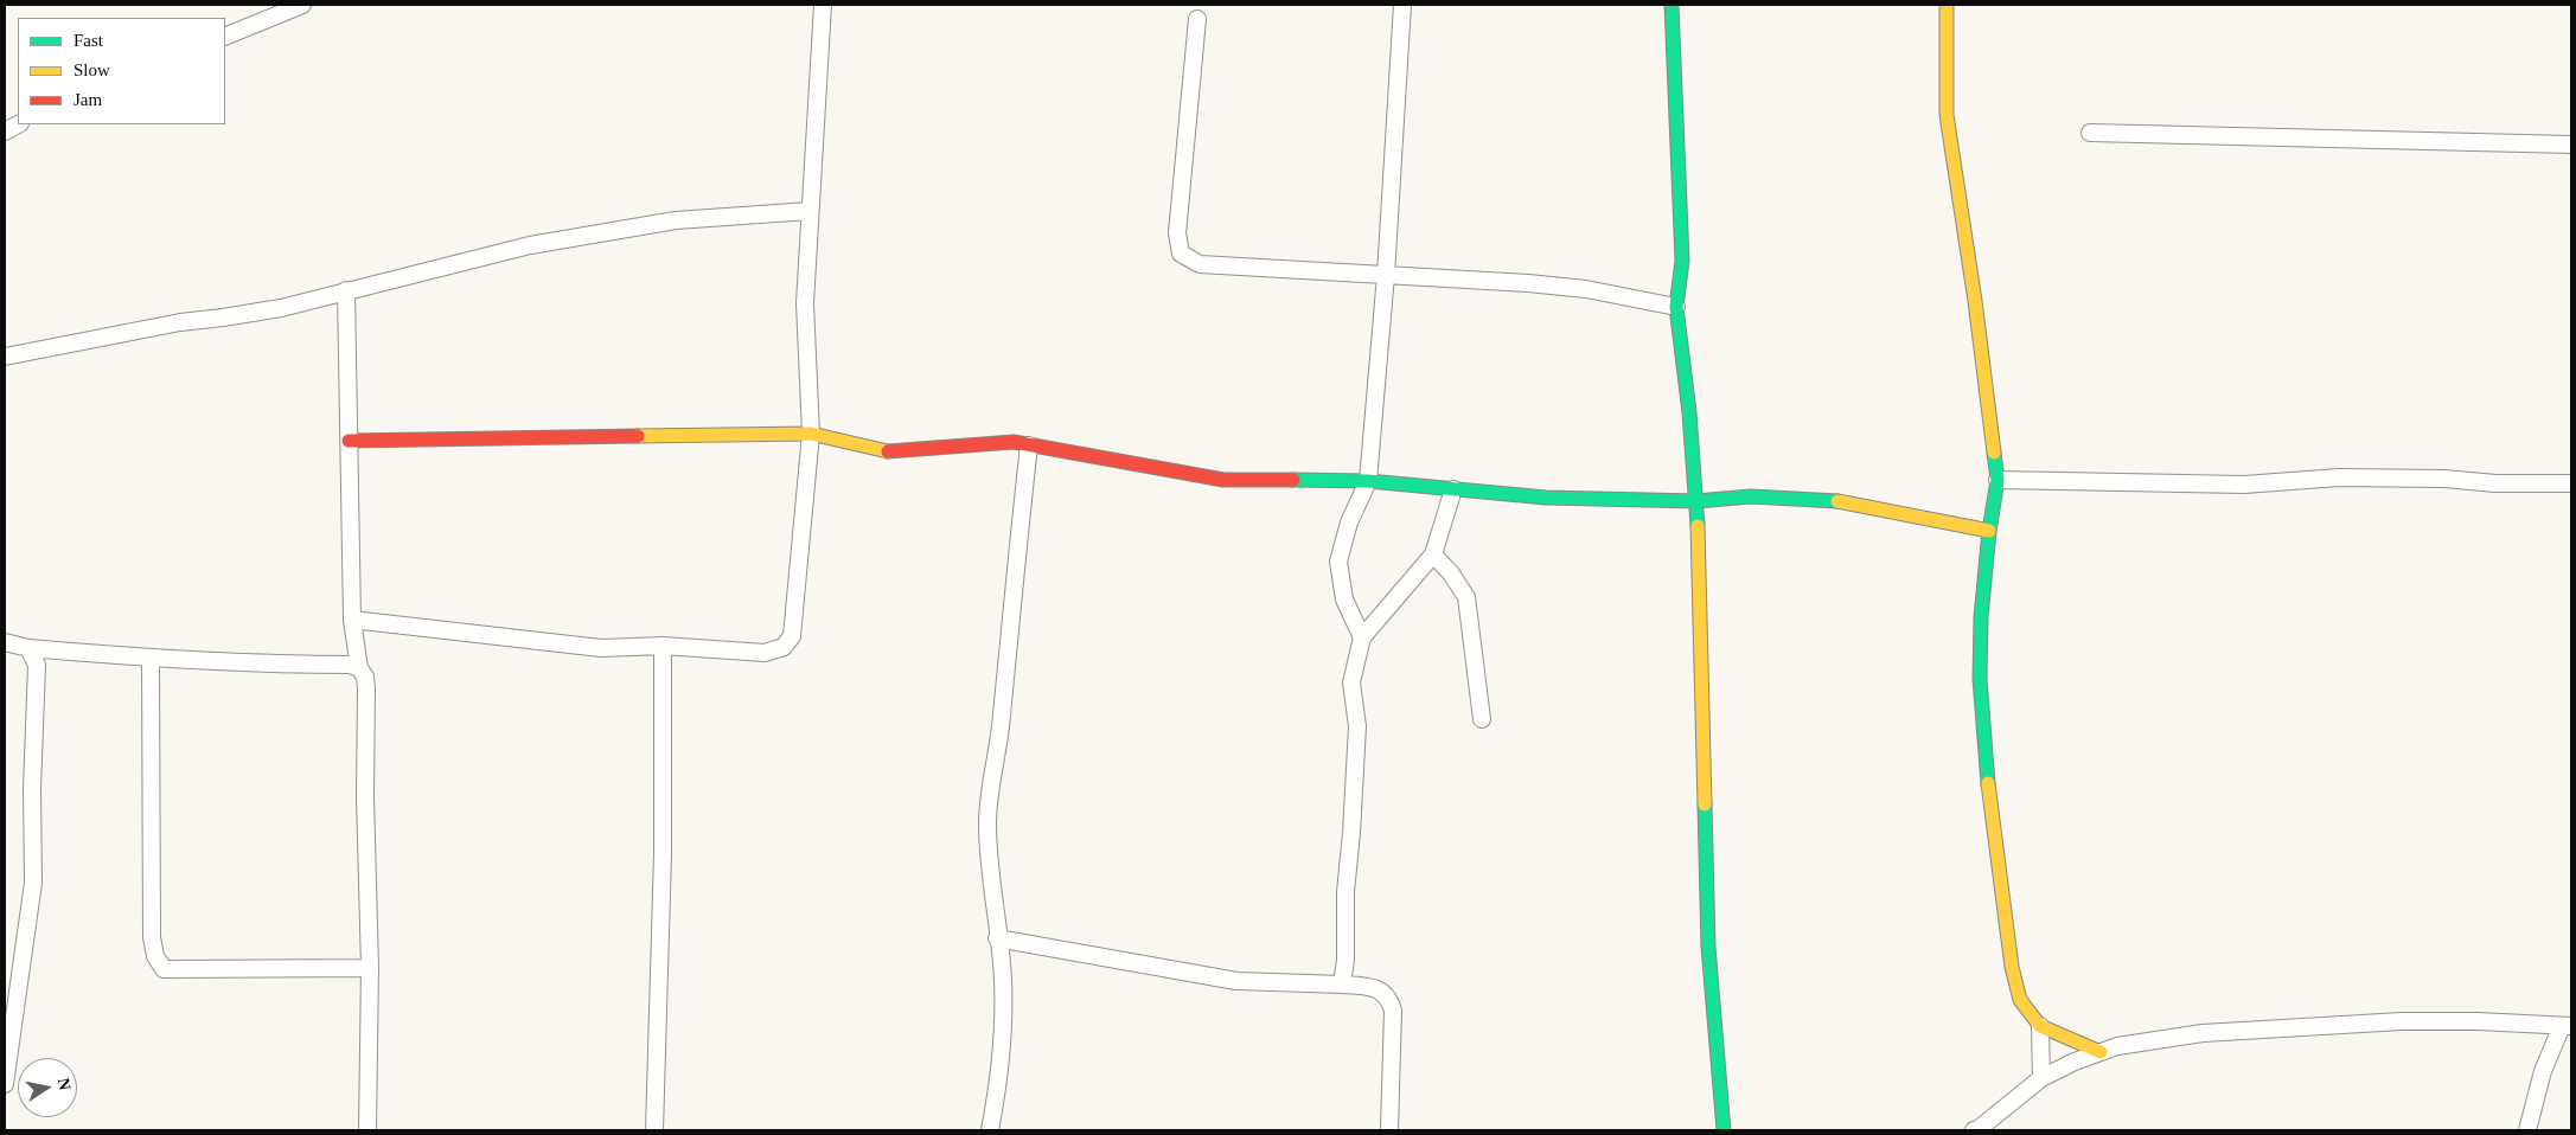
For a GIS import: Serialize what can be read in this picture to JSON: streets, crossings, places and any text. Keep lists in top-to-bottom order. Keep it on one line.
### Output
{"legend":["Fast","Slow","Jam"],"north":"right"}
